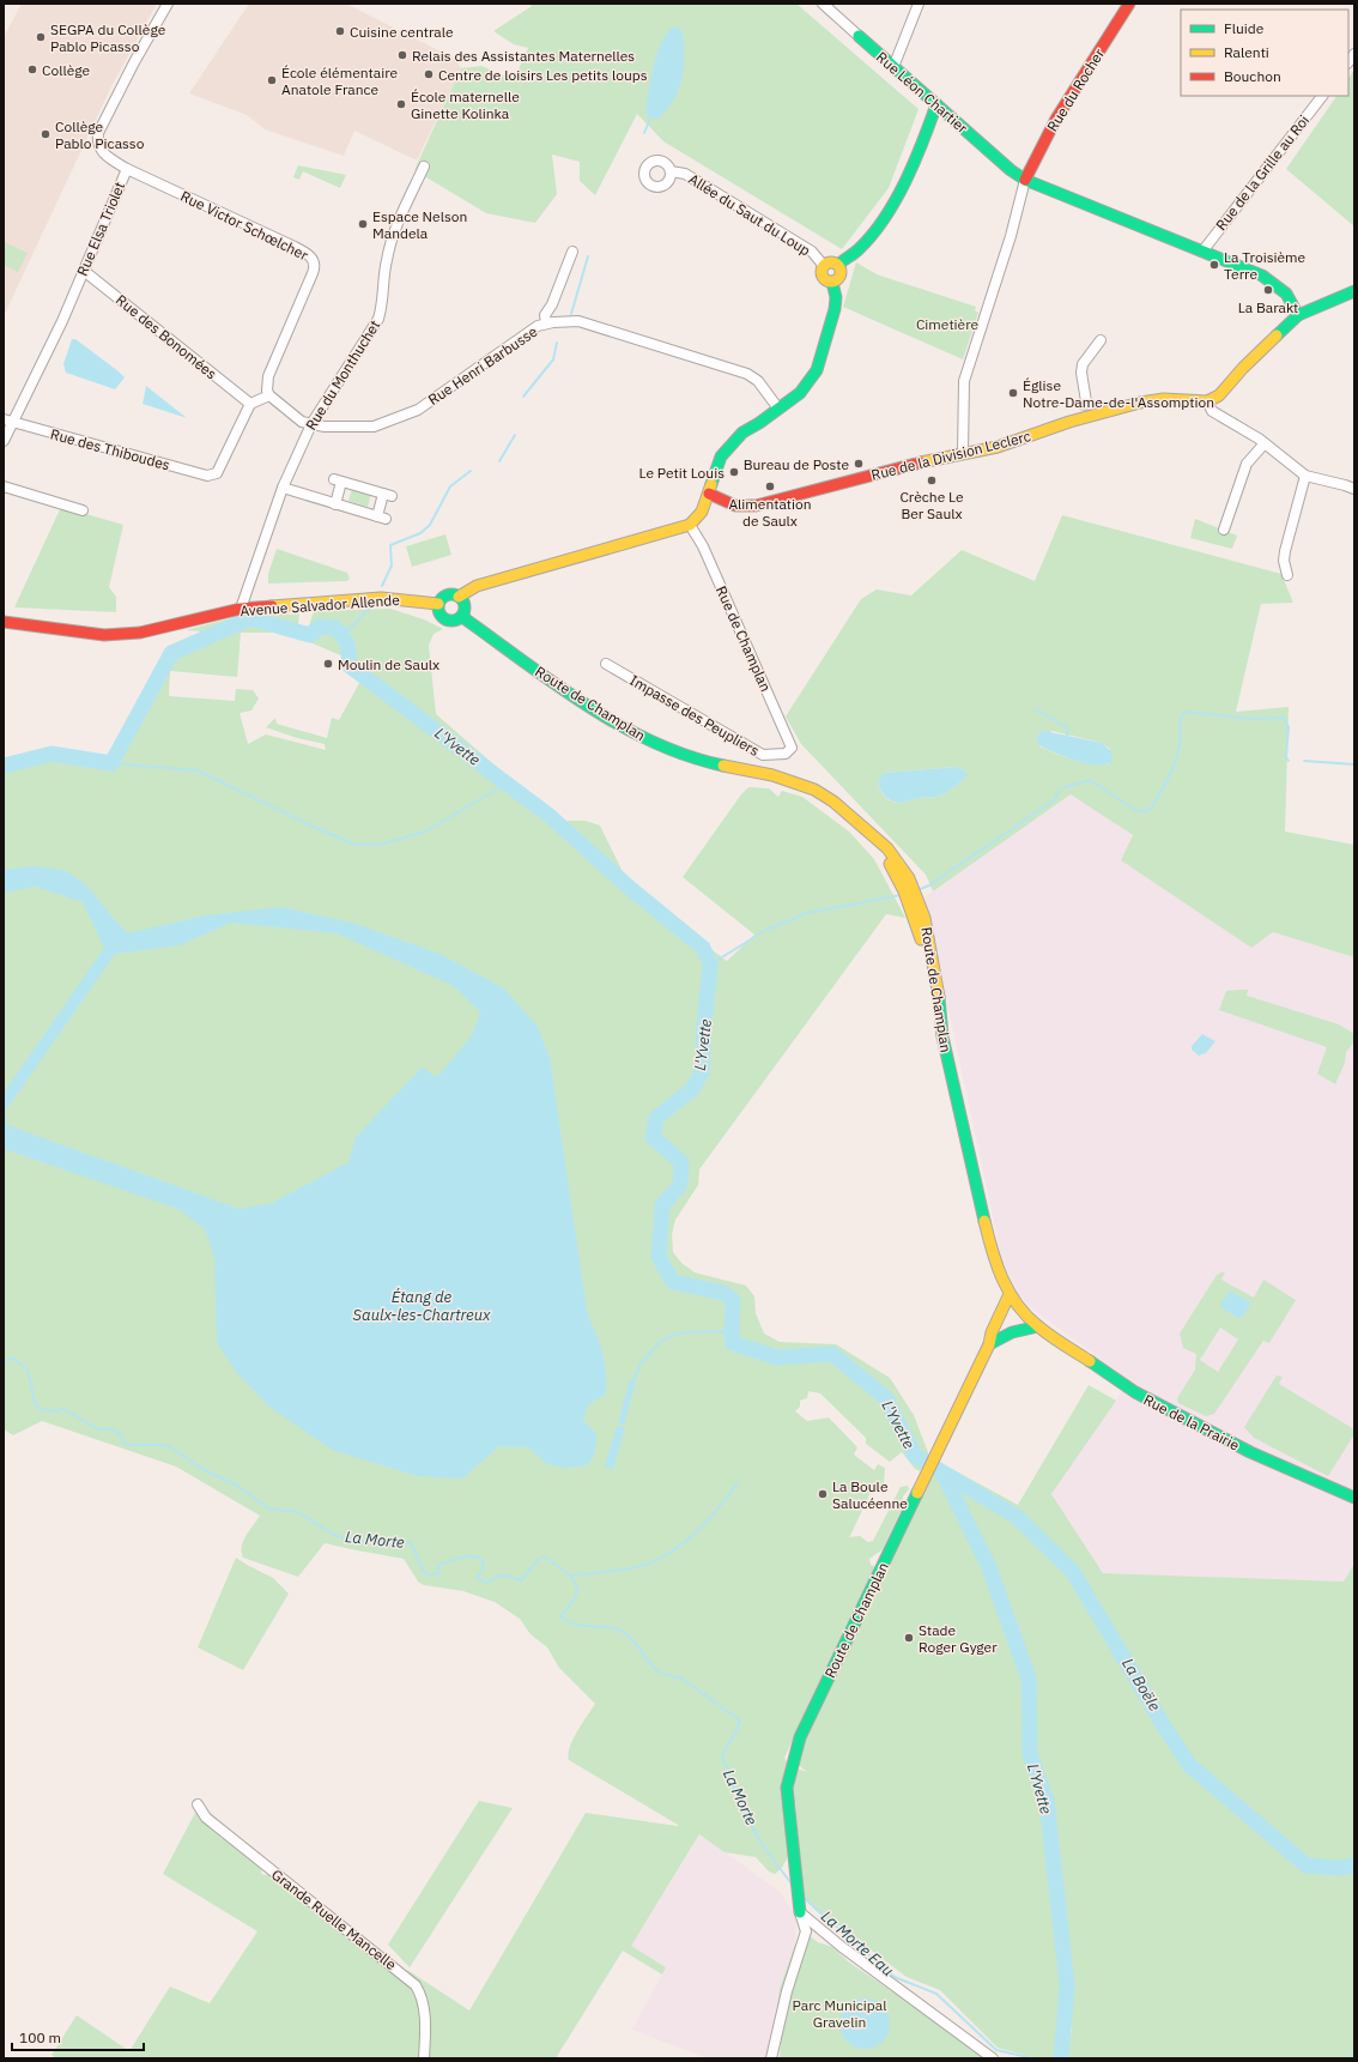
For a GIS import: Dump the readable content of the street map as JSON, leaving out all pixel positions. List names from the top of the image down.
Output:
{
  "streets": {
    "street": [
      "Rue du Rocher",
      "Rue Léon Chartier",
      "Rue de la Grille au Roi",
      "Allée du Saut du Loup",
      "Rue Victor Schœlcher",
      "Rue Elsa Triolet",
      "Rue des Bonomées",
      "Rue Henri Barbusse",
      "Rue du Monthuchet",
      "Rue des Thiboudes",
      "Rue de la Division Leclerc",
      "Avenue Salvador Allende",
      "Rue de Champlan",
      "Route de Champlan",
      "Impasse des Peupliers",
      "Rue de la Prairie",
      "Grande Ruelle Mancelle"
    ]
  },
  "crossings": [
    ["Rue du Rocher", "Rue Léon Chartier"],
    ["Rue Léon Chartier", "Rue de la Grille au Roi"],
    ["Rue Victor Schœlcher", "Rue Elsa Triolet"],
    ["Rue Elsa Triolet", "Rue des Bonomées"],
    ["Rue Elsa Triolet", "Rue des Thiboudes"],
    ["Rue des Bonomées", "Rue des Thiboudes"],
    ["Rue Henri Barbusse", "Rue du Monthuchet"],
    ["Rue du Monthuchet", "Avenue Salvador Allende"],
    ["Avenue Salvador Allende", "Route de Champlan"],
    ["Rue de Champlan", "Impasse des Peupliers"],
    ["Route de Champlan", "Rue de la Prairie"]
  ],
  "water": [
    "L'Yvette",
    "Étang de Saulx-les-Chartreux",
    "La Morte",
    "La Boële",
    "La Morte Eau"
  ],
  "parks": ["Cimetière", "Parc Municipal Gravelin"],
  "places": [
    "Cuisine centrale",
    "SEGPA du Collège Pablo Picasso",
    "Relais des Assistantes Maternelles",
    "Collège",
    "Centre de loisirs Les petits loups",
    "École élémentaire Anatole France",
    "École maternelle Ginette Kolinka",
    "Collège Pablo Picasso",
    "Espace Nelson Mandela",
    "La Troisième Terre",
    "La Barakt",
    "Église Notre-Dame-de-l'Assomption",
    "Bureau de Poste",
    "Le Petit Louis",
    "Crèche Le Ber Saulx",
    "Alimentation de Saulx",
    "Moulin de Saulx",
    "La Boule Salucéenne",
    "Stade Roger Gyger"
  ],
  "legend": ["Fluide", "Ralenti", "Bouchon"],
  "scale_bar": "100 m"
}
